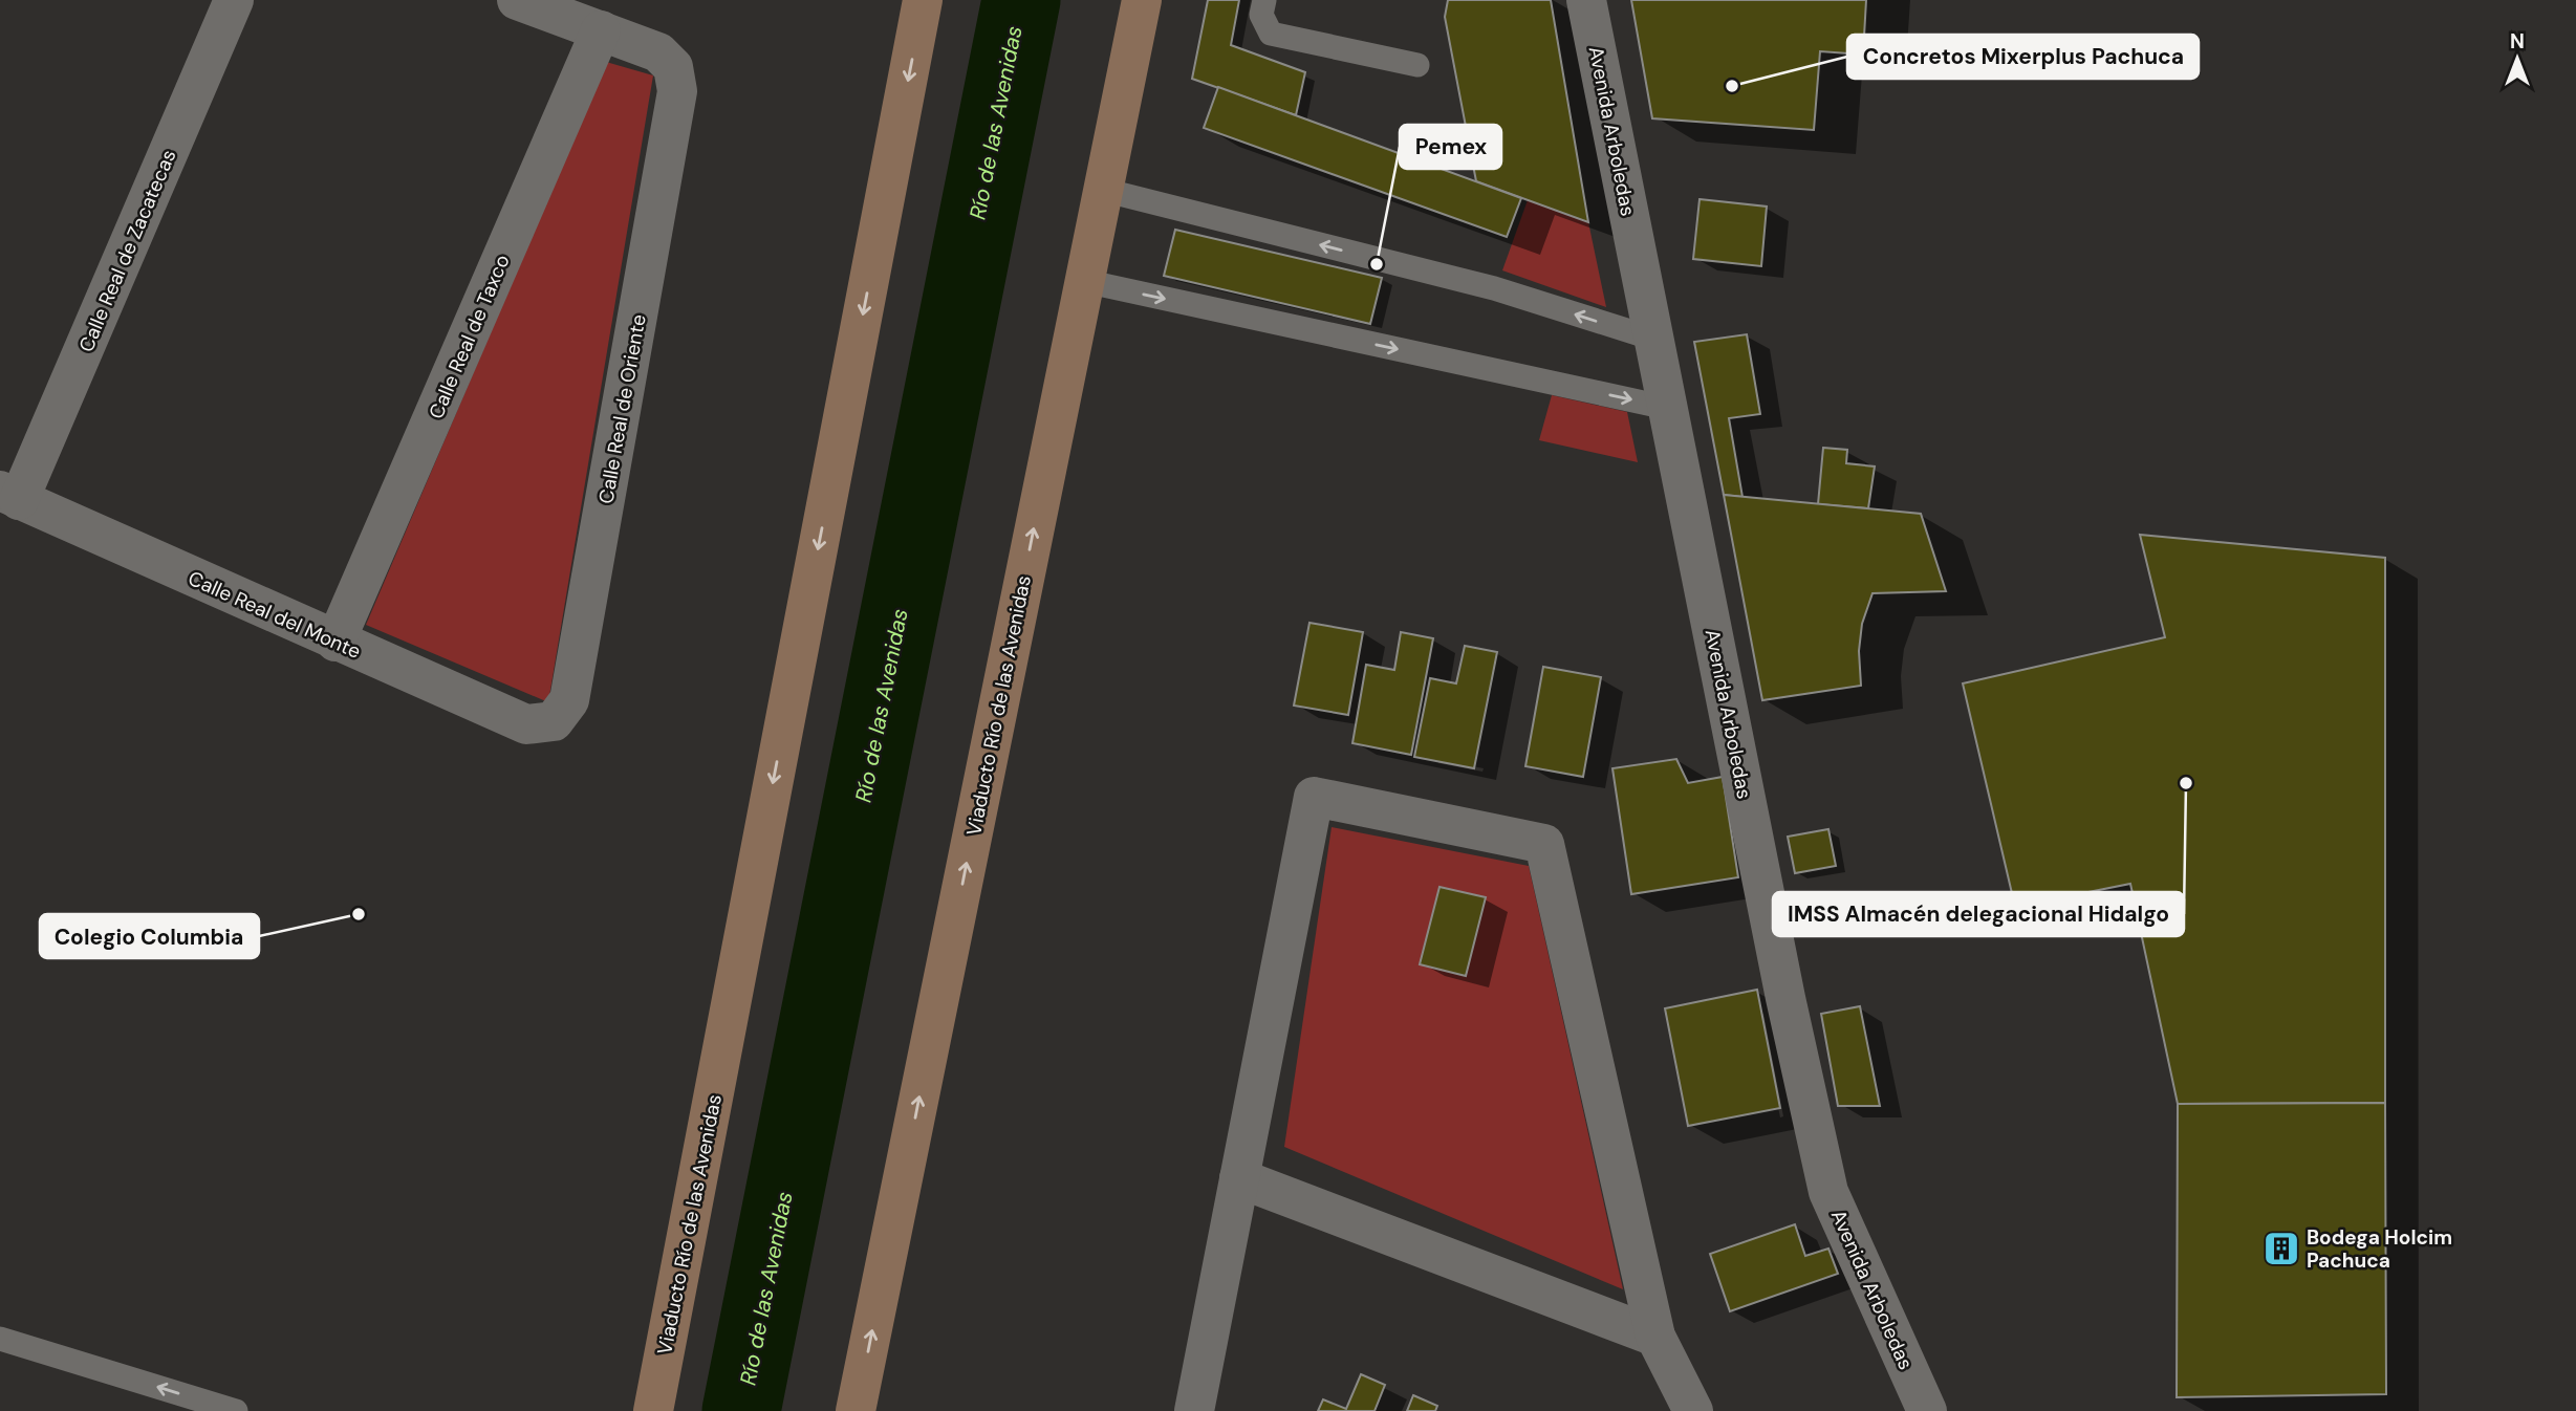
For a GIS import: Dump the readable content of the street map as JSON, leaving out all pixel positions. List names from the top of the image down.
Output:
{
  "streets": {
    "main road": ["Viaducto Río de las Avenidas"],
    "street": [
      "Avenida Arboledas",
      "Calle Real de Zacatecas",
      "Calle Real de Taxco",
      "Calle Real de Oriente",
      "Calle Real del Monte"
    ]
  },
  "crossings": [
    ["Calle Real de Zacatecas", "Calle Real del Monte"],
    ["Calle Real de Taxco", "Calle Real de Oriente"],
    ["Calle Real de Taxco", "Calle Real del Monte"],
    ["Calle Real de Oriente", "Calle Real del Monte"]
  ],
  "water": ["Río de las Avenidas"],
  "places": {
    "other": [
      "Concretos Mixerplus Pachuca",
      "Pemex",
      "IMSS Almacén delegacional Hidalgo",
      "Colegio Columbia"
    ],
    "building": ["Bodega Holcim Pachuca"]
  },
  "north": "top"
}
